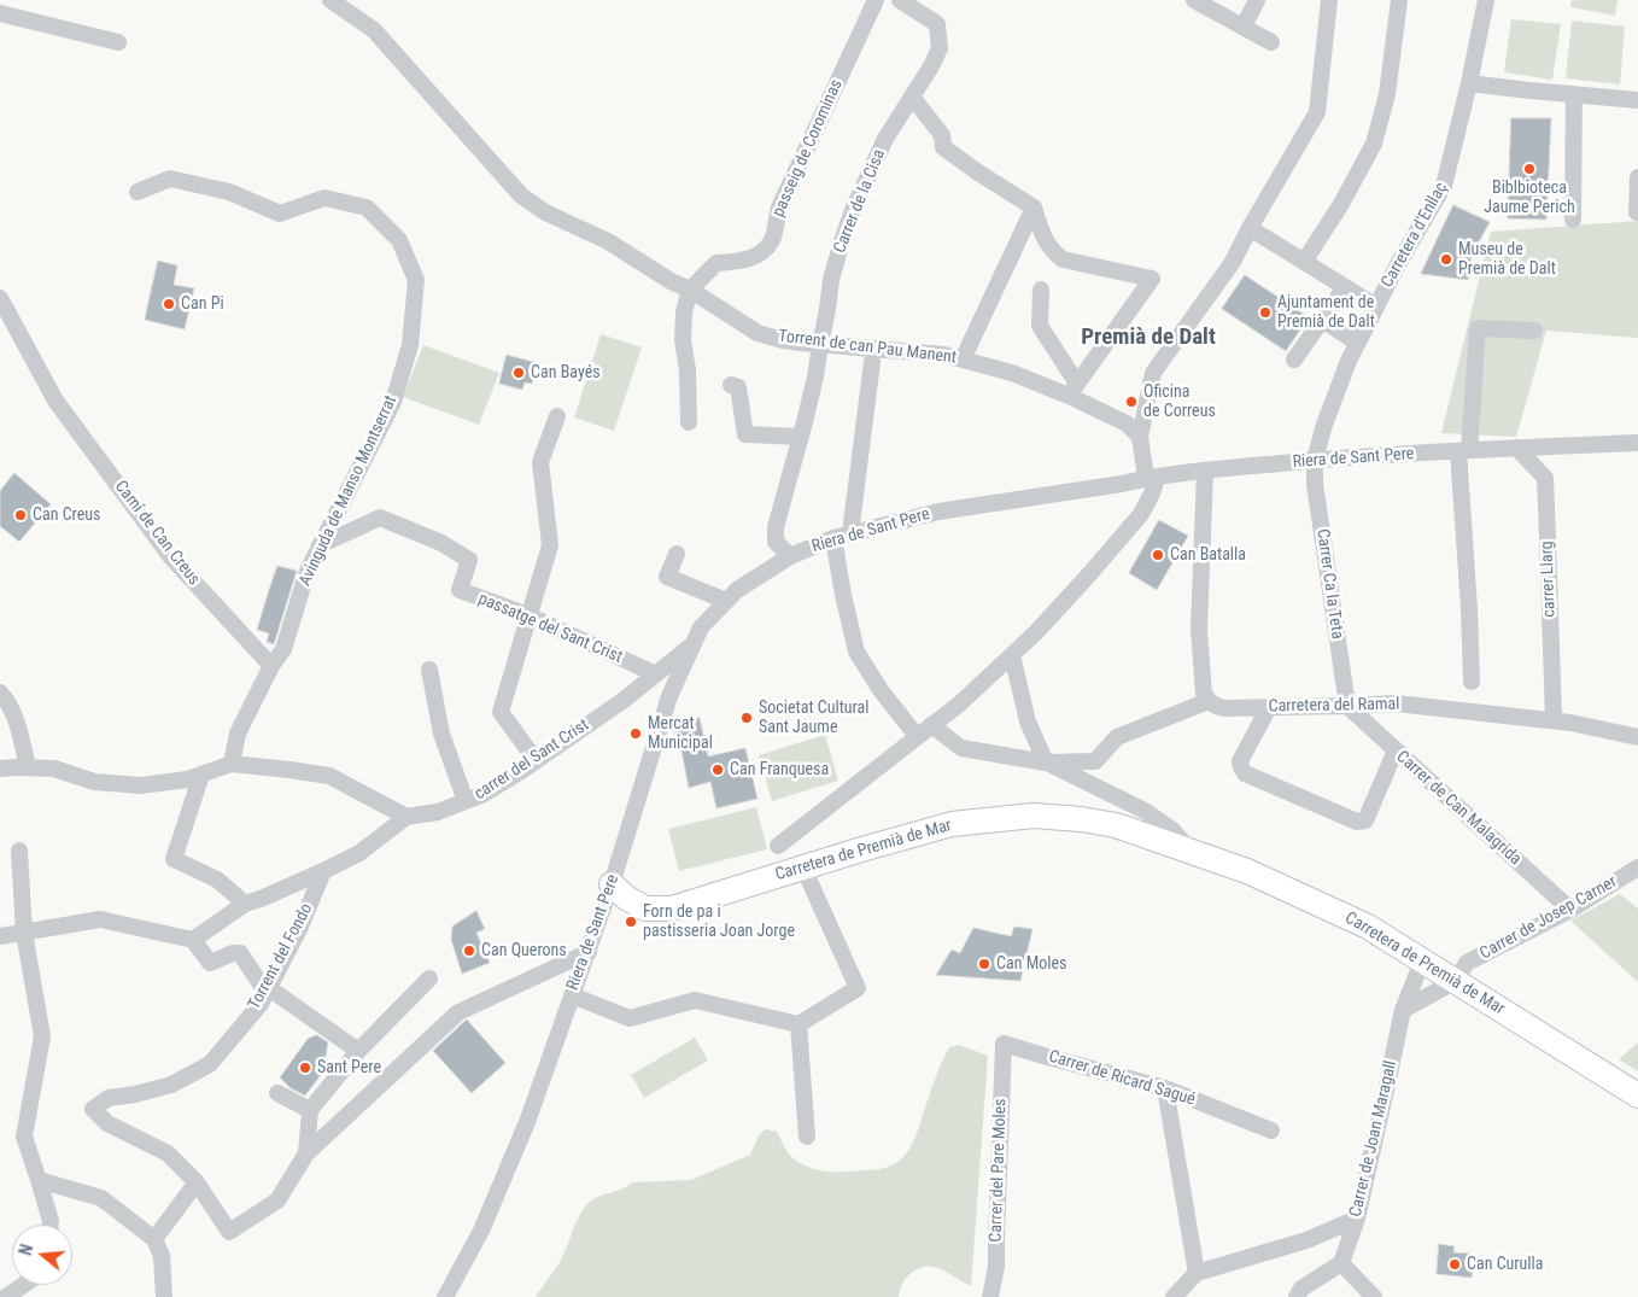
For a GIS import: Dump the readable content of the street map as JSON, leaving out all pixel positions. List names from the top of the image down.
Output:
{
  "streets": {
    "street": [
      "passeig de Corominas",
      "Carrer de la Cisa",
      "Carretera d'Enllaç",
      "Torrent de can Pau Manent",
      "Riera de Sant Pere",
      "Avinguda de Manso Montserrat",
      "Camí de Can Creus",
      "carrer Llarg",
      "Carrer Ca la Teta",
      "passatge del Sant Crist",
      "Carretera del Ramal",
      "carrer del Sant Crist",
      "Carrer de Can Malagrida",
      "Carretera de Premià de Mar",
      "Carrer de Josep Carner",
      "Torrent del Fondo",
      "Carrer de Ricard Sagué",
      "Carrer de Joan Maragall",
      "Carrer del Pare Moles"
    ]
  },
  "crossings": [
    ["passeig de Corominas", "Torrent de can Pau Manent"],
    ["Carrer de la Cisa", "Torrent de can Pau Manent"],
    ["Carrer de la Cisa", "Riera de Sant Pere"],
    ["Carretera d'Enllaç", "Riera de Sant Pere"],
    ["Carretera d'Enllaç", "Carrer Ca la Teta"],
    ["Riera de Sant Pere", "carrer Llarg"],
    ["Riera de Sant Pere", "Carrer Ca la Teta"],
    ["Riera de Sant Pere", "carrer del Sant Crist"],
    ["Riera de Sant Pere", "Carretera de Premià de Mar"],
    ["Avinguda de Manso Montserrat", "Camí de Can Creus"],
    ["Avinguda de Manso Montserrat", "passatge del Sant Crist"],
    ["carrer Llarg", "Carretera del Ramal"],
    ["Carrer Ca la Teta", "Carretera del Ramal"],
    ["Carrer Ca la Teta", "Carrer de Can Malagrida"],
    ["passatge del Sant Crist", "carrer del Sant Crist"],
    ["Carretera del Ramal", "Carrer de Can Malagrida"],
    ["carrer del Sant Crist", "Torrent del Fondo"],
    ["Carrer de Can Malagrida", "Carrer de Josep Carner"],
    ["Carretera de Premià de Mar", "Carrer de Josep Carner"],
    ["Carretera de Premià de Mar", "Carrer de Joan Maragall"],
    ["Carrer de Josep Carner", "Carrer de Joan Maragall"],
    ["Carrer de Ricard Sagué", "Carrer del Pare Moles"]
  ],
  "districts": ["Premià de Dalt"],
  "places": [
    "Biblbioteca Jaume Perich",
    "Museu de Premià de Dalt",
    "Can Pi",
    "Ajuntament de Premià de Dalt",
    "Can Bayés",
    "Oficina de Correus",
    "Can Creus",
    "Can Batalla",
    "Societat Cultural Sant Jaume",
    "Mercat Municipal",
    "Can Franquesa",
    "Forn de pa i pastisseria Joan Jorge",
    "Can Querons",
    "Can Moles",
    "Sant Pere",
    "Can Curulla"
  ],
  "north": "left"
}
